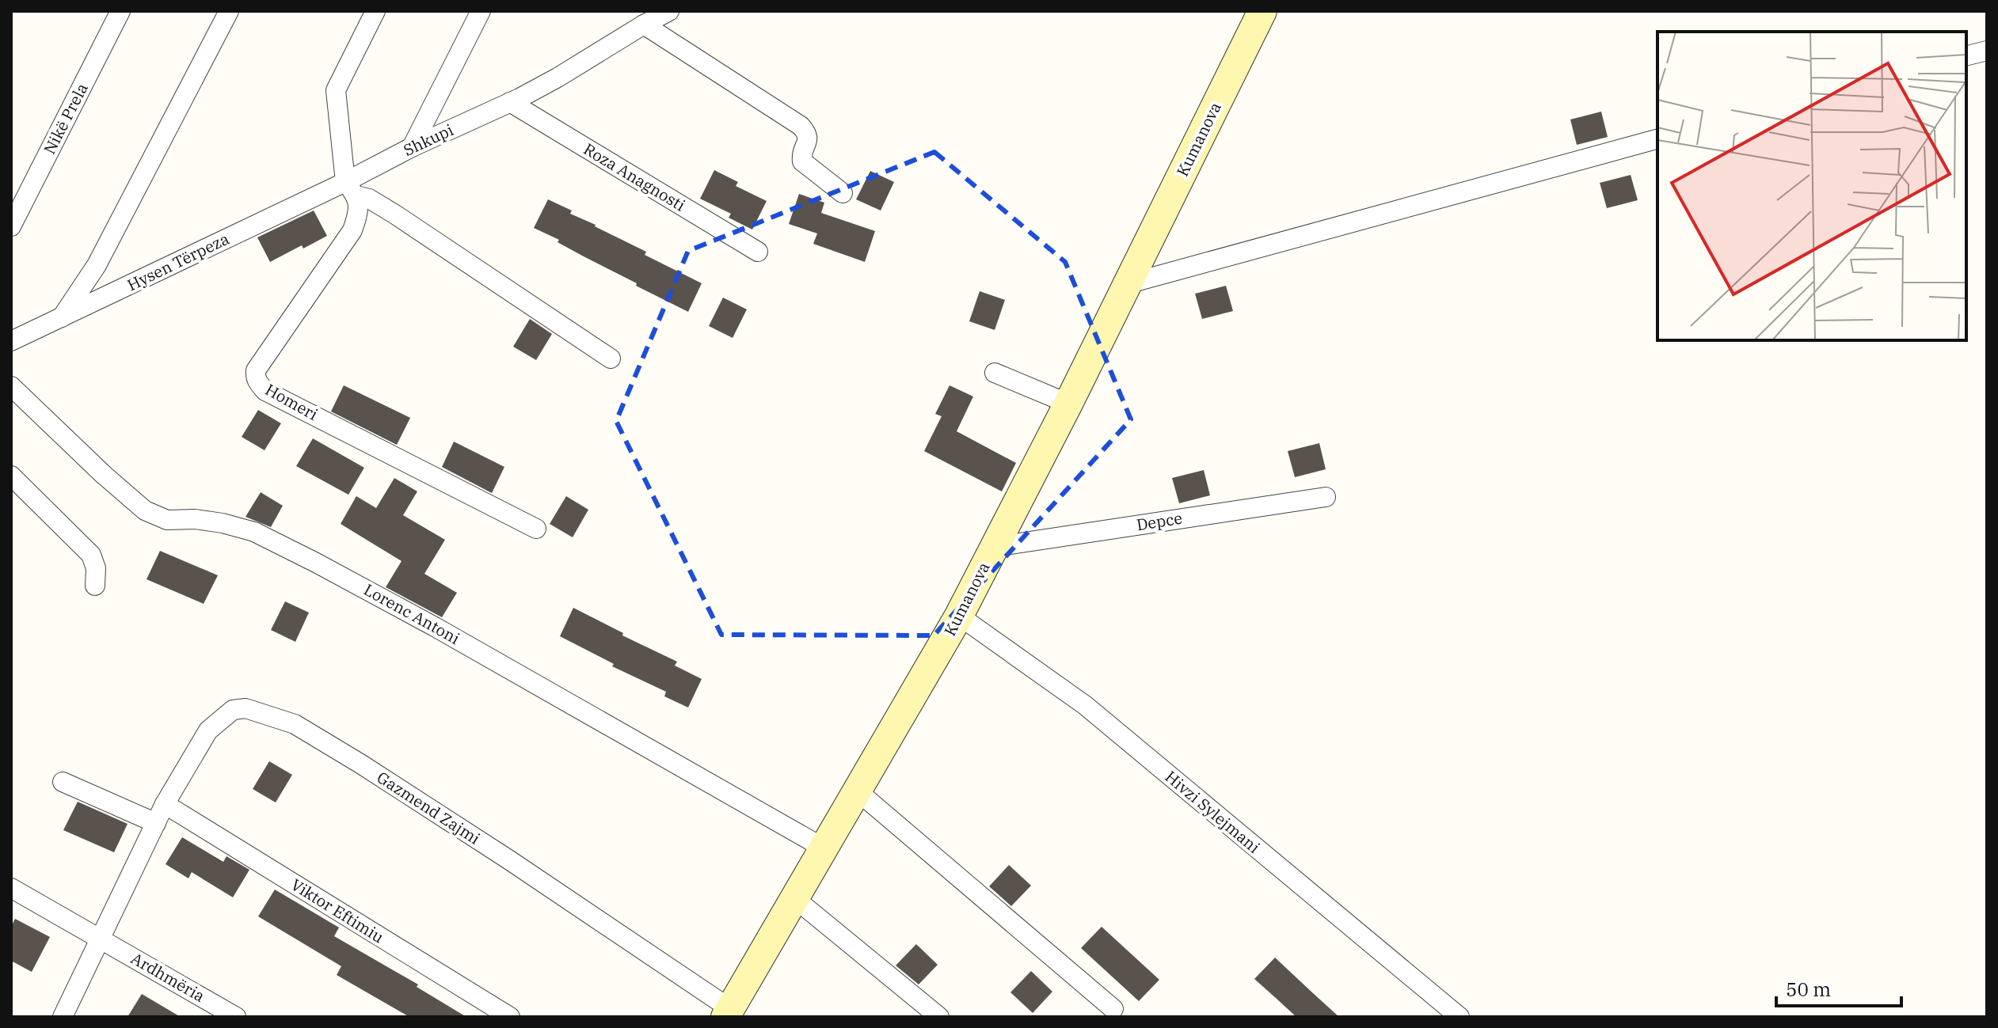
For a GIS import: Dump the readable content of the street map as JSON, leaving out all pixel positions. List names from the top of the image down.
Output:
{
  "streets": {
    "main road": ["Kumanova"],
    "street": [
      "Nikë Prela",
      "Shkupi",
      "Roza Anagnosti",
      "Hysen Tërpeza",
      "Homeri",
      "Depce",
      "Lorenc Antoni",
      "Gazmend Zajmi",
      "Hivzi Sylejmani",
      "Viktor Eftimiu",
      "Ardhmëria"
    ]
  },
  "crossings": [
    ["Kumanova", "Depce"],
    ["Kumanova", "Lorenc Antoni"],
    ["Kumanova", "Gazmend Zajmi"],
    ["Kumanova", "Hivzi Sylejmani"],
    ["Shkupi", "Roza Anagnosti"],
    ["Shkupi", "Hysen Tërpeza"],
    ["Shkupi", "Homeri"],
    ["Hysen Tërpeza", "Homeri"],
    ["Gazmend Zajmi", "Viktor Eftimiu"],
    ["Gazmend Zajmi", "Ardhmëria"]
  ],
  "scale_bar": "50 m"
}
